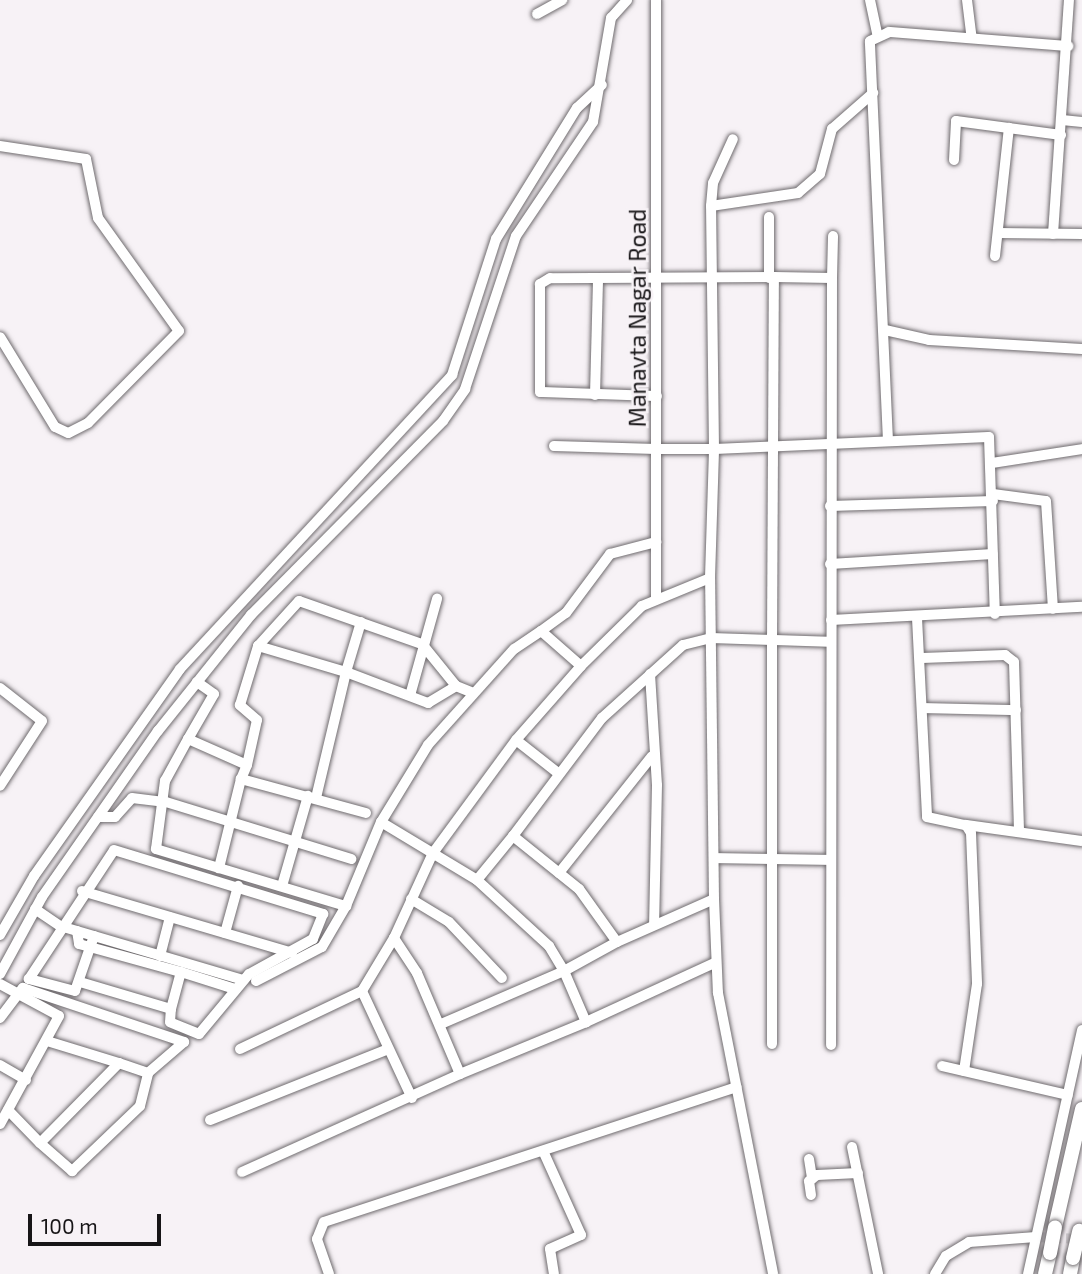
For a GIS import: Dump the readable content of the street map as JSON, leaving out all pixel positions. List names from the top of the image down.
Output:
{
  "streets": {
    "street": ["Manavta Nagar Road"]
  },
  "scale_bar": "100 m"
}
